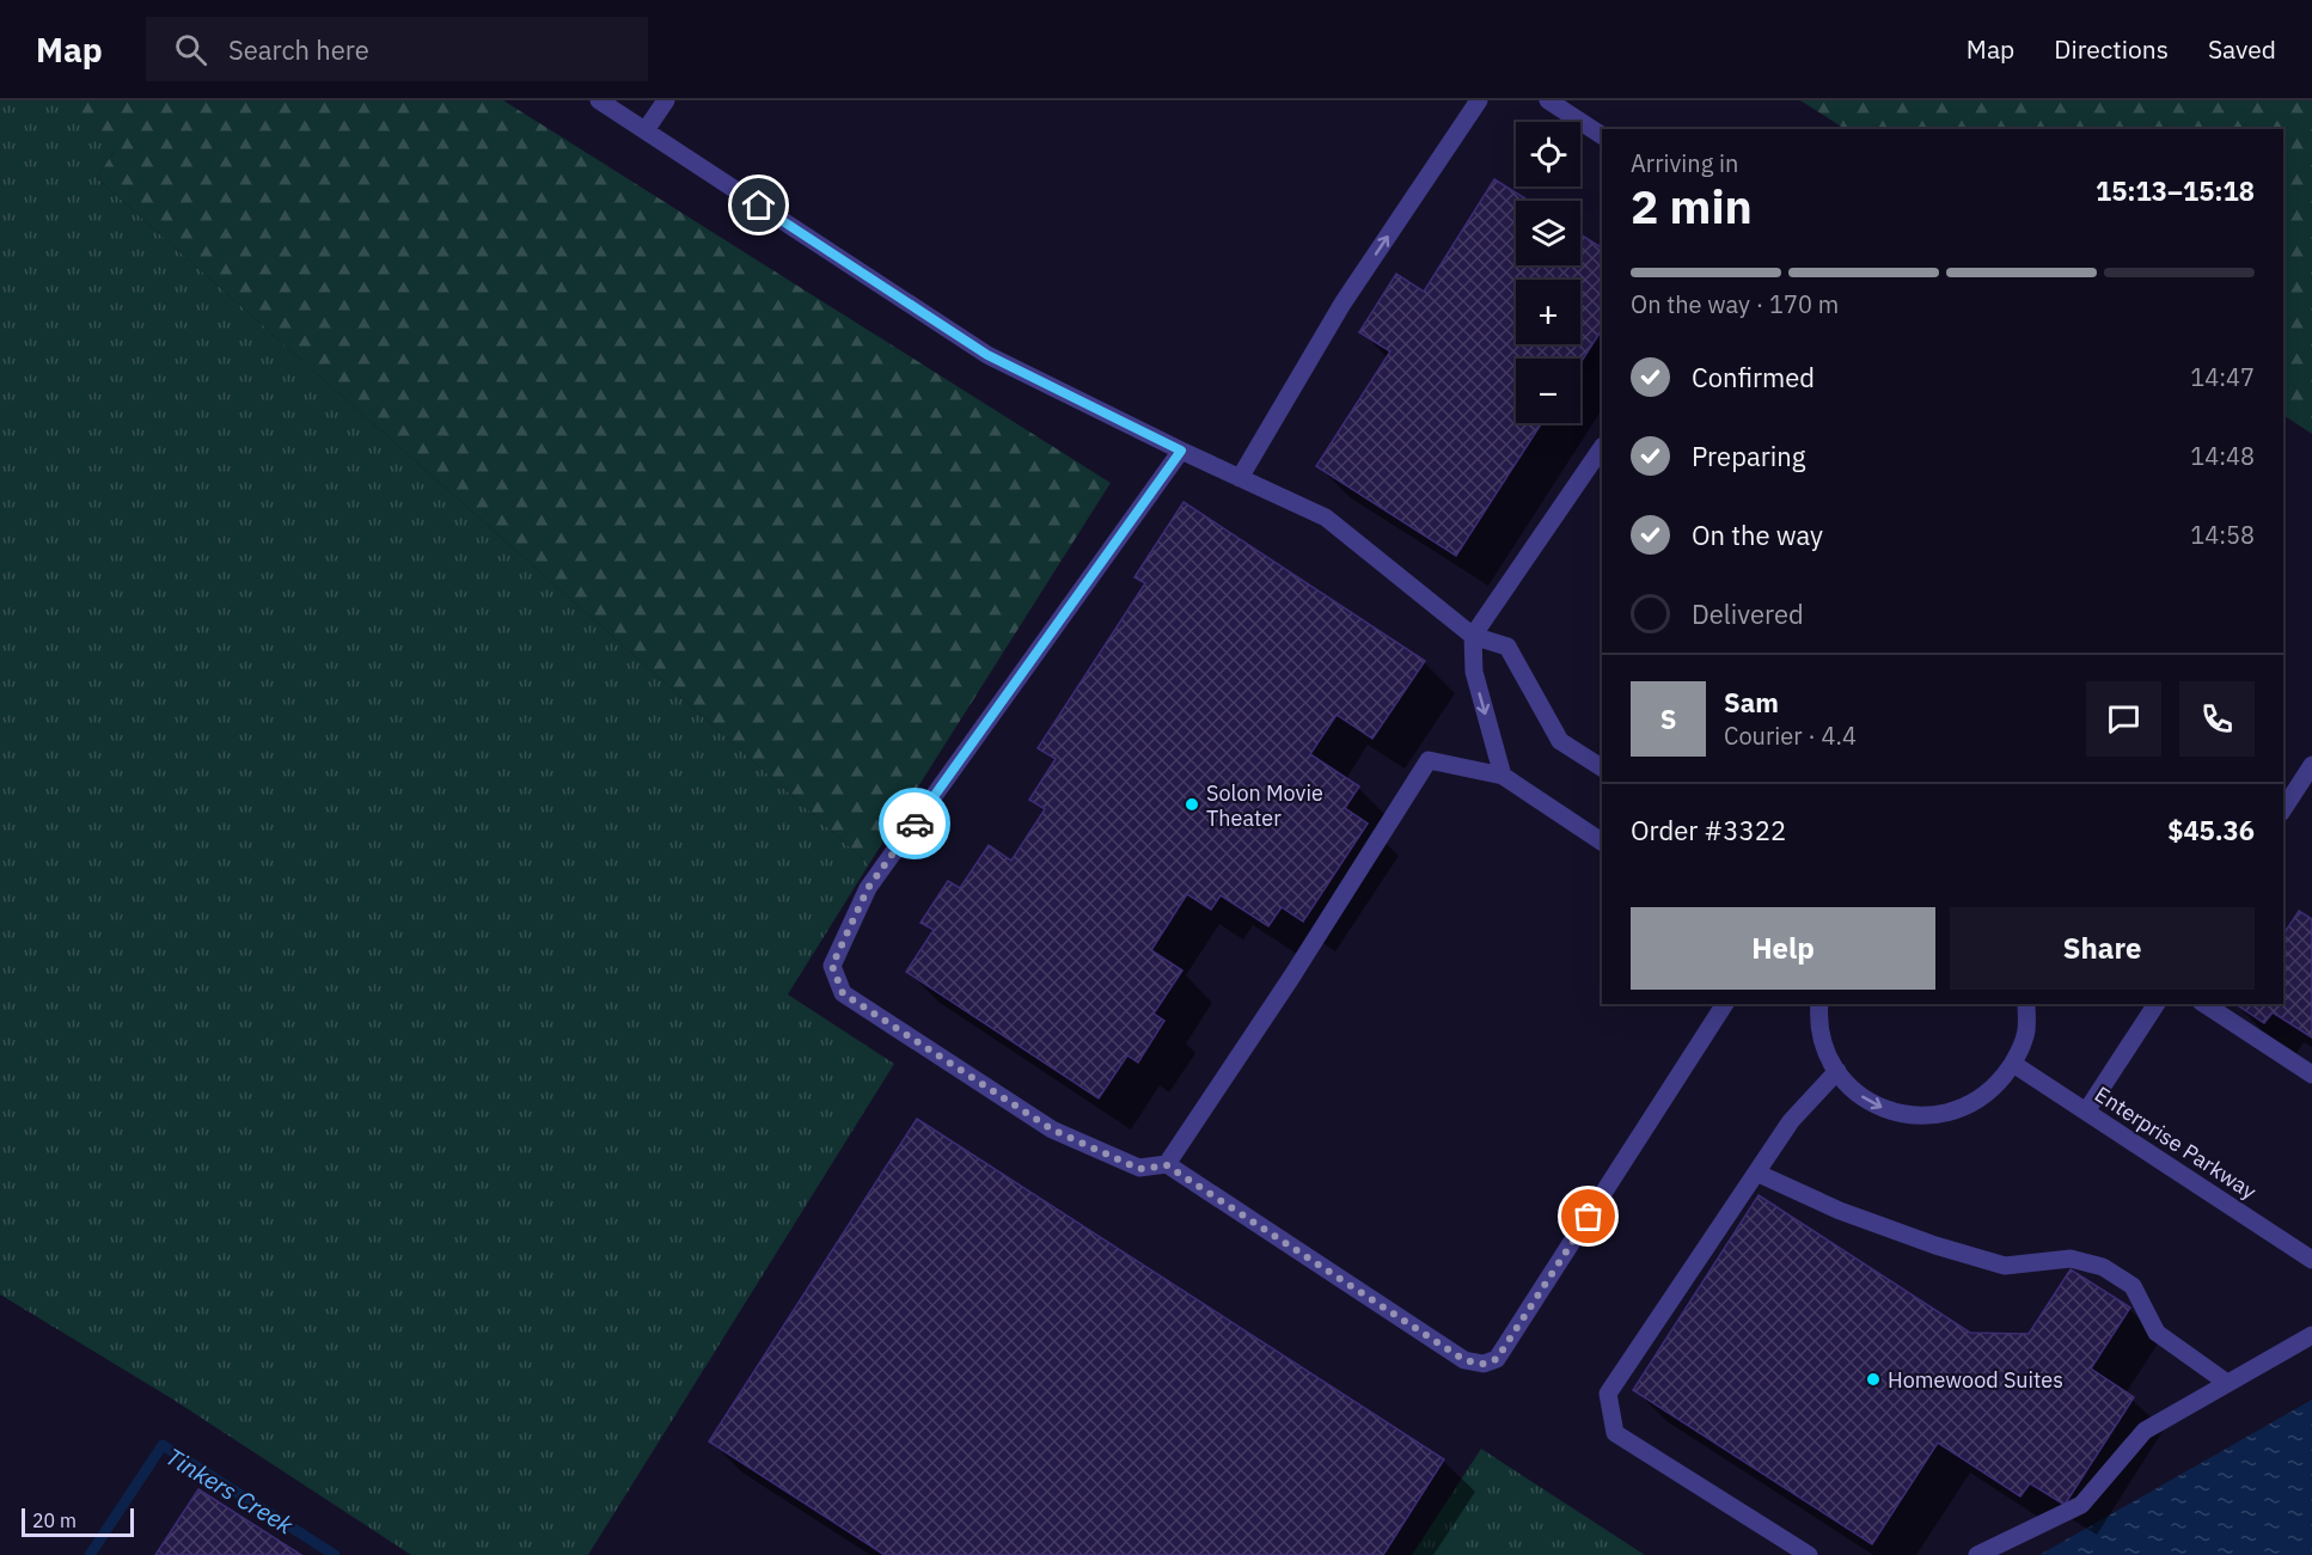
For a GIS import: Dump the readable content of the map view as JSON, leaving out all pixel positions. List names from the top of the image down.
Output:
{
  "streets": {
    "street": ["Enterprise Parkway"]
  },
  "water": ["Tinkers Creek"],
  "places": ["Solon Movie Theater", "Homewood Suites"],
  "scale_bar": "20 m",
  "page": {
    "header": "Map",
    "search": "Search here",
    "nav": ["Map", "Directions", "Saved"],
    "map_buttons": ["+", "−"],
    "heading": ["2 min", "Arriving in", "15:13–15:18"],
    "panel": [
      "Sam",
      "Courier · 4.4",
      "Order #3322",
      "$45.36"
    ],
    "bar": "On the way · 170 m",
    "list": [
      ["Confirmed", "14:47"],
      ["Preparing", "14:48"],
      ["On the way", "14:58"],
      "Delivered"
    ],
    "round": "S",
    "buttons": ["Help", "Share"],
    "scale": "20 m"
  }
}
